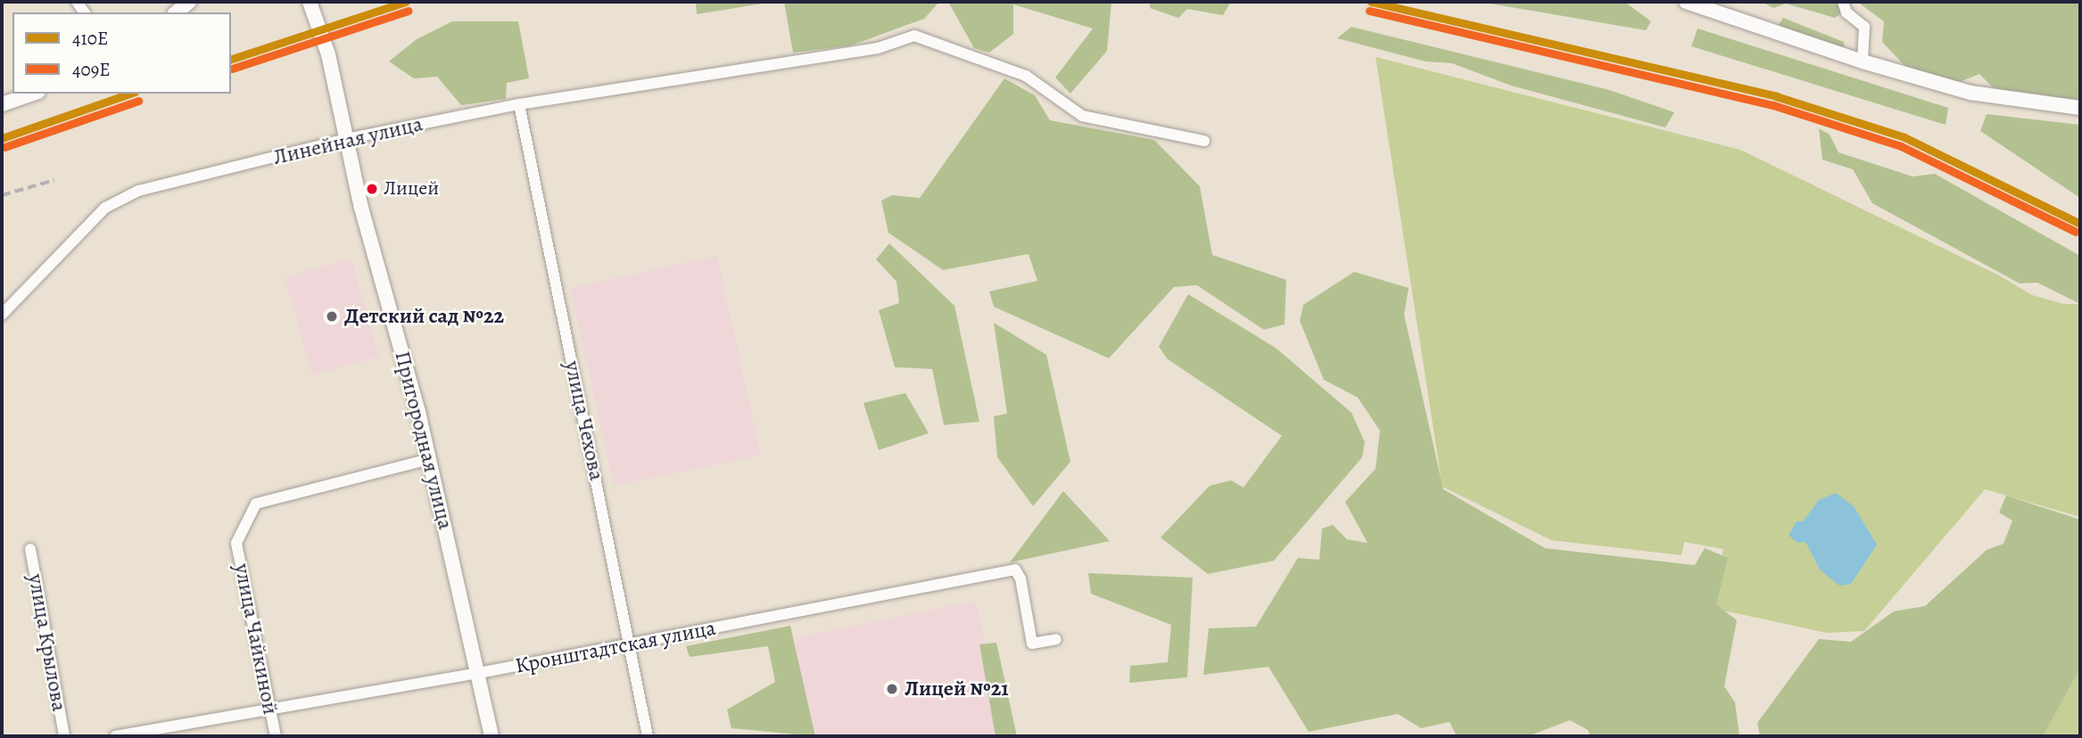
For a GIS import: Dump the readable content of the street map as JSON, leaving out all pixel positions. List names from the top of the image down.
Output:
{
  "streets": {
    "main road": ["Пригородная улица"],
    "street": [
      "Линейная улица",
      "улица Чехова",
      "улица Чайкиной",
      "улица Крылова",
      "Кронштадтская улица"
    ]
  },
  "crossings": [
    ["Линейная улица", "улица Чехова"],
    ["Линейная улица", "Пригородная улица"],
    ["улица Чехова", "Кронштадтская улица"],
    ["Пригородная улица", "улица Чайкиной"],
    ["Пригородная улица", "Кронштадтская улица"],
    ["улица Чайкиной", "Кронштадтская улица"]
  ],
  "places": ["Лицей", "Детский сад №22", "Лицей №21"],
  "lines": ["transit line 410E", "transit line 409E"],
  "legend": ["410E", "409E"]
}
